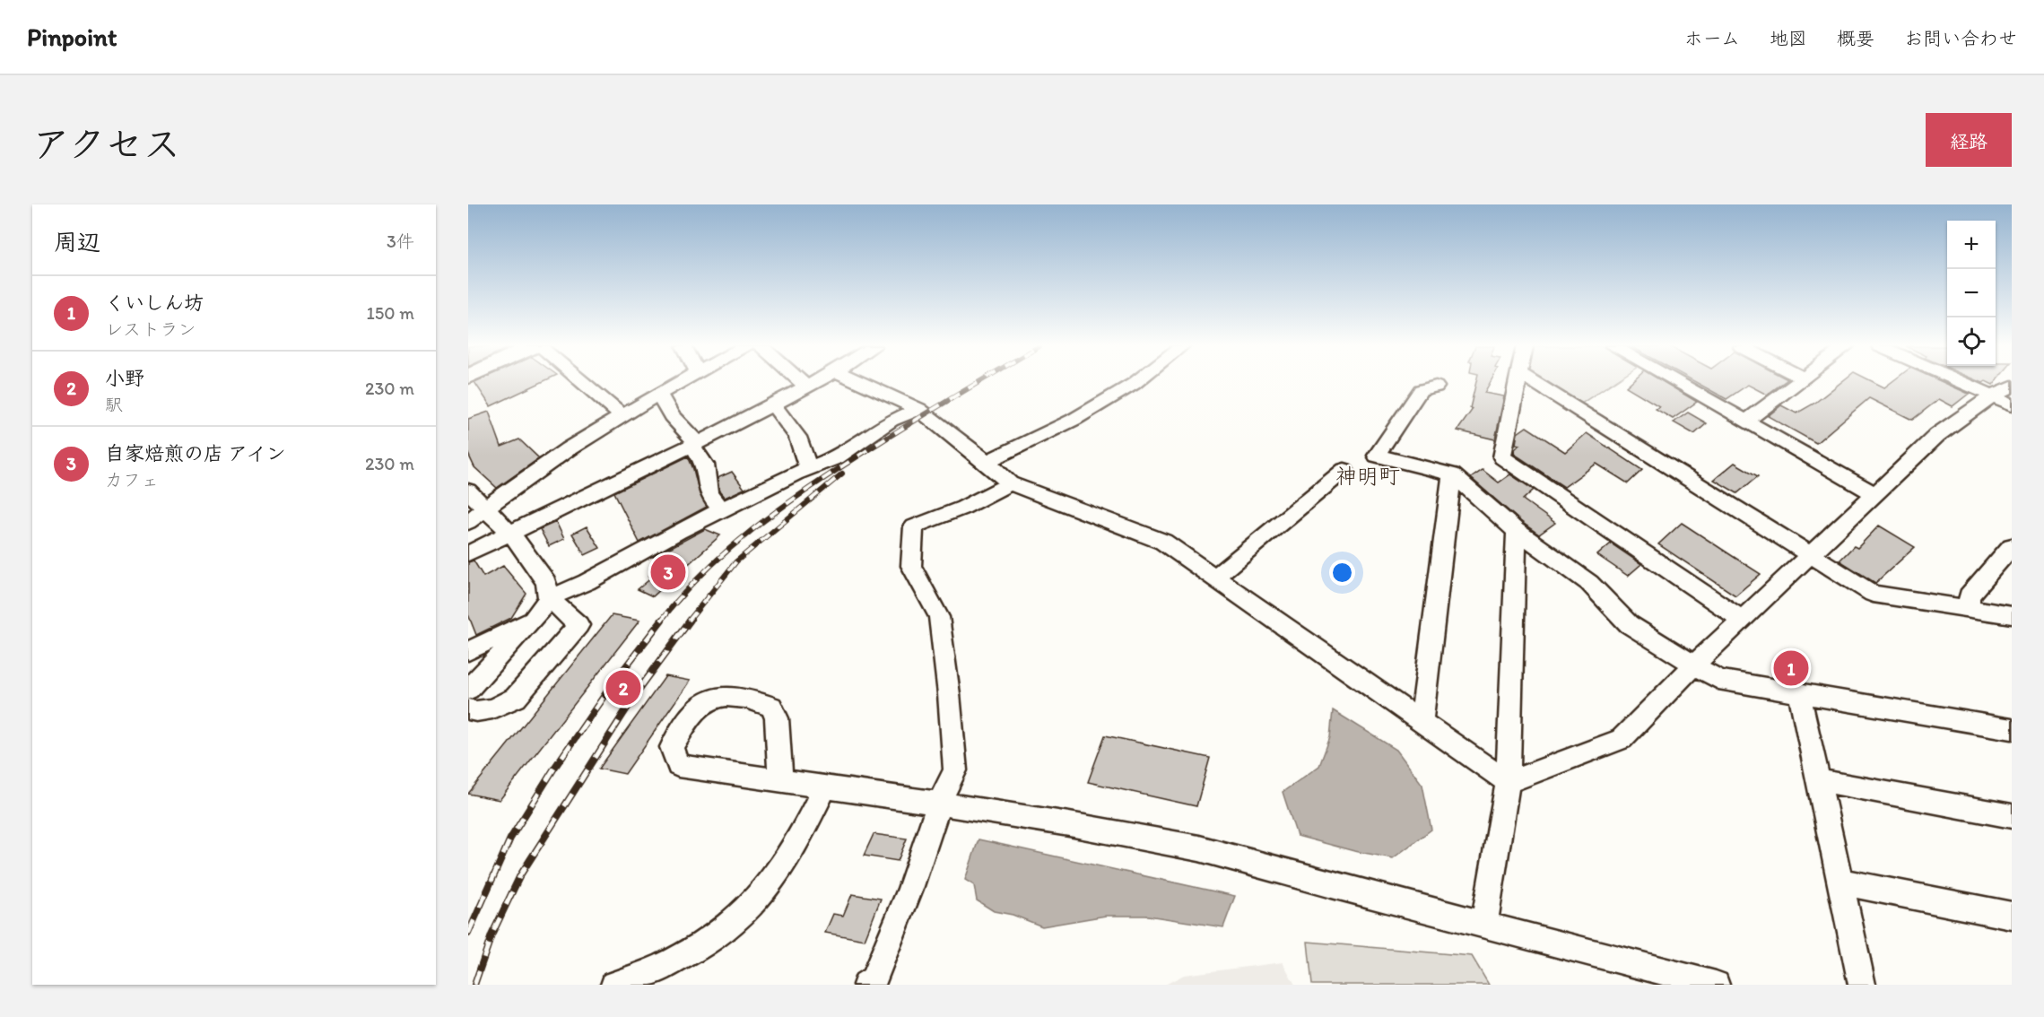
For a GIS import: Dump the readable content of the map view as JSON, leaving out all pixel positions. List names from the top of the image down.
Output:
{
  "districts": ["神明町"],
  "page": {
    "header": "Pinpoint",
    "nav": [
      "ホーム",
      "地図",
      "概要",
      "お問い合わせ"
    ],
    "title": "アクセス",
    "buttons": "経路",
    "heading": ["周辺", "3件"],
    "map_buttons": ["+", "−"],
    "list": [
      {
        "mark": "1",
        "name": "くいしん坊",
        "note": "レストラン",
        "value": "150 m"
      },
      {
        "mark": "2",
        "name": "小野",
        "note": "駅",
        "value": "230 m"
      },
      {
        "mark": "3",
        "name": "自家焙煎の店 アイン",
        "note": "カフェ",
        "value": "230 m"
      }
    ],
    "pins": ["3", "1", "2"]
  }
}
